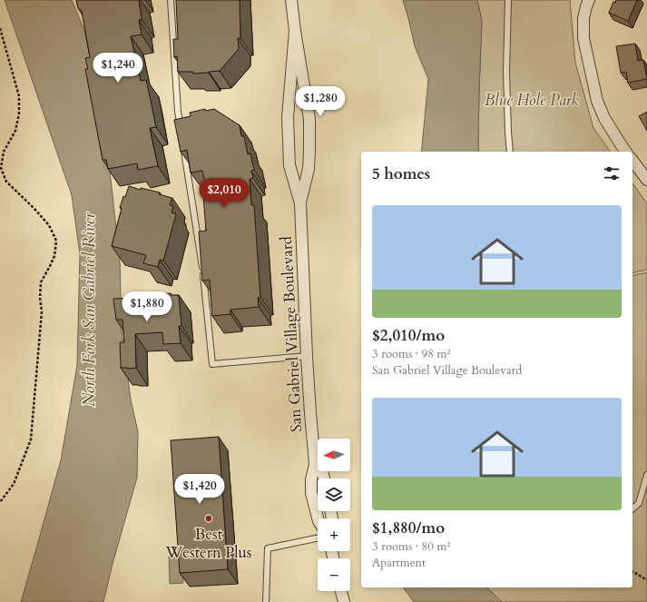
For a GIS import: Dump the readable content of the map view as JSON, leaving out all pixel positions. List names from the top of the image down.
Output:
{
  "streets": {
    "street": ["San Gabriel Village Boulevard"]
  },
  "water": ["North Fork San Gabriel River"],
  "parks": ["Blue Hole Park"],
  "places": ["Best Western Plus"],
  "north": "left",
  "page": {
    "price": [
      "$1,240",
      "$1,280",
      "$2,010",
      "$1,880",
      "$1,420"
    ],
    "heading": "5 homes",
    "list": [
      {
        "name": "$2,010/mo",
        "note": "3 rooms · 98 m² · San Gabriel Village Boulevard"
      },
      {
        "name": "$1,880/mo",
        "note": "3 rooms · 80 m² · Apartment"
      }
    ],
    "map_buttons": ["+", "−"]
  }
}
